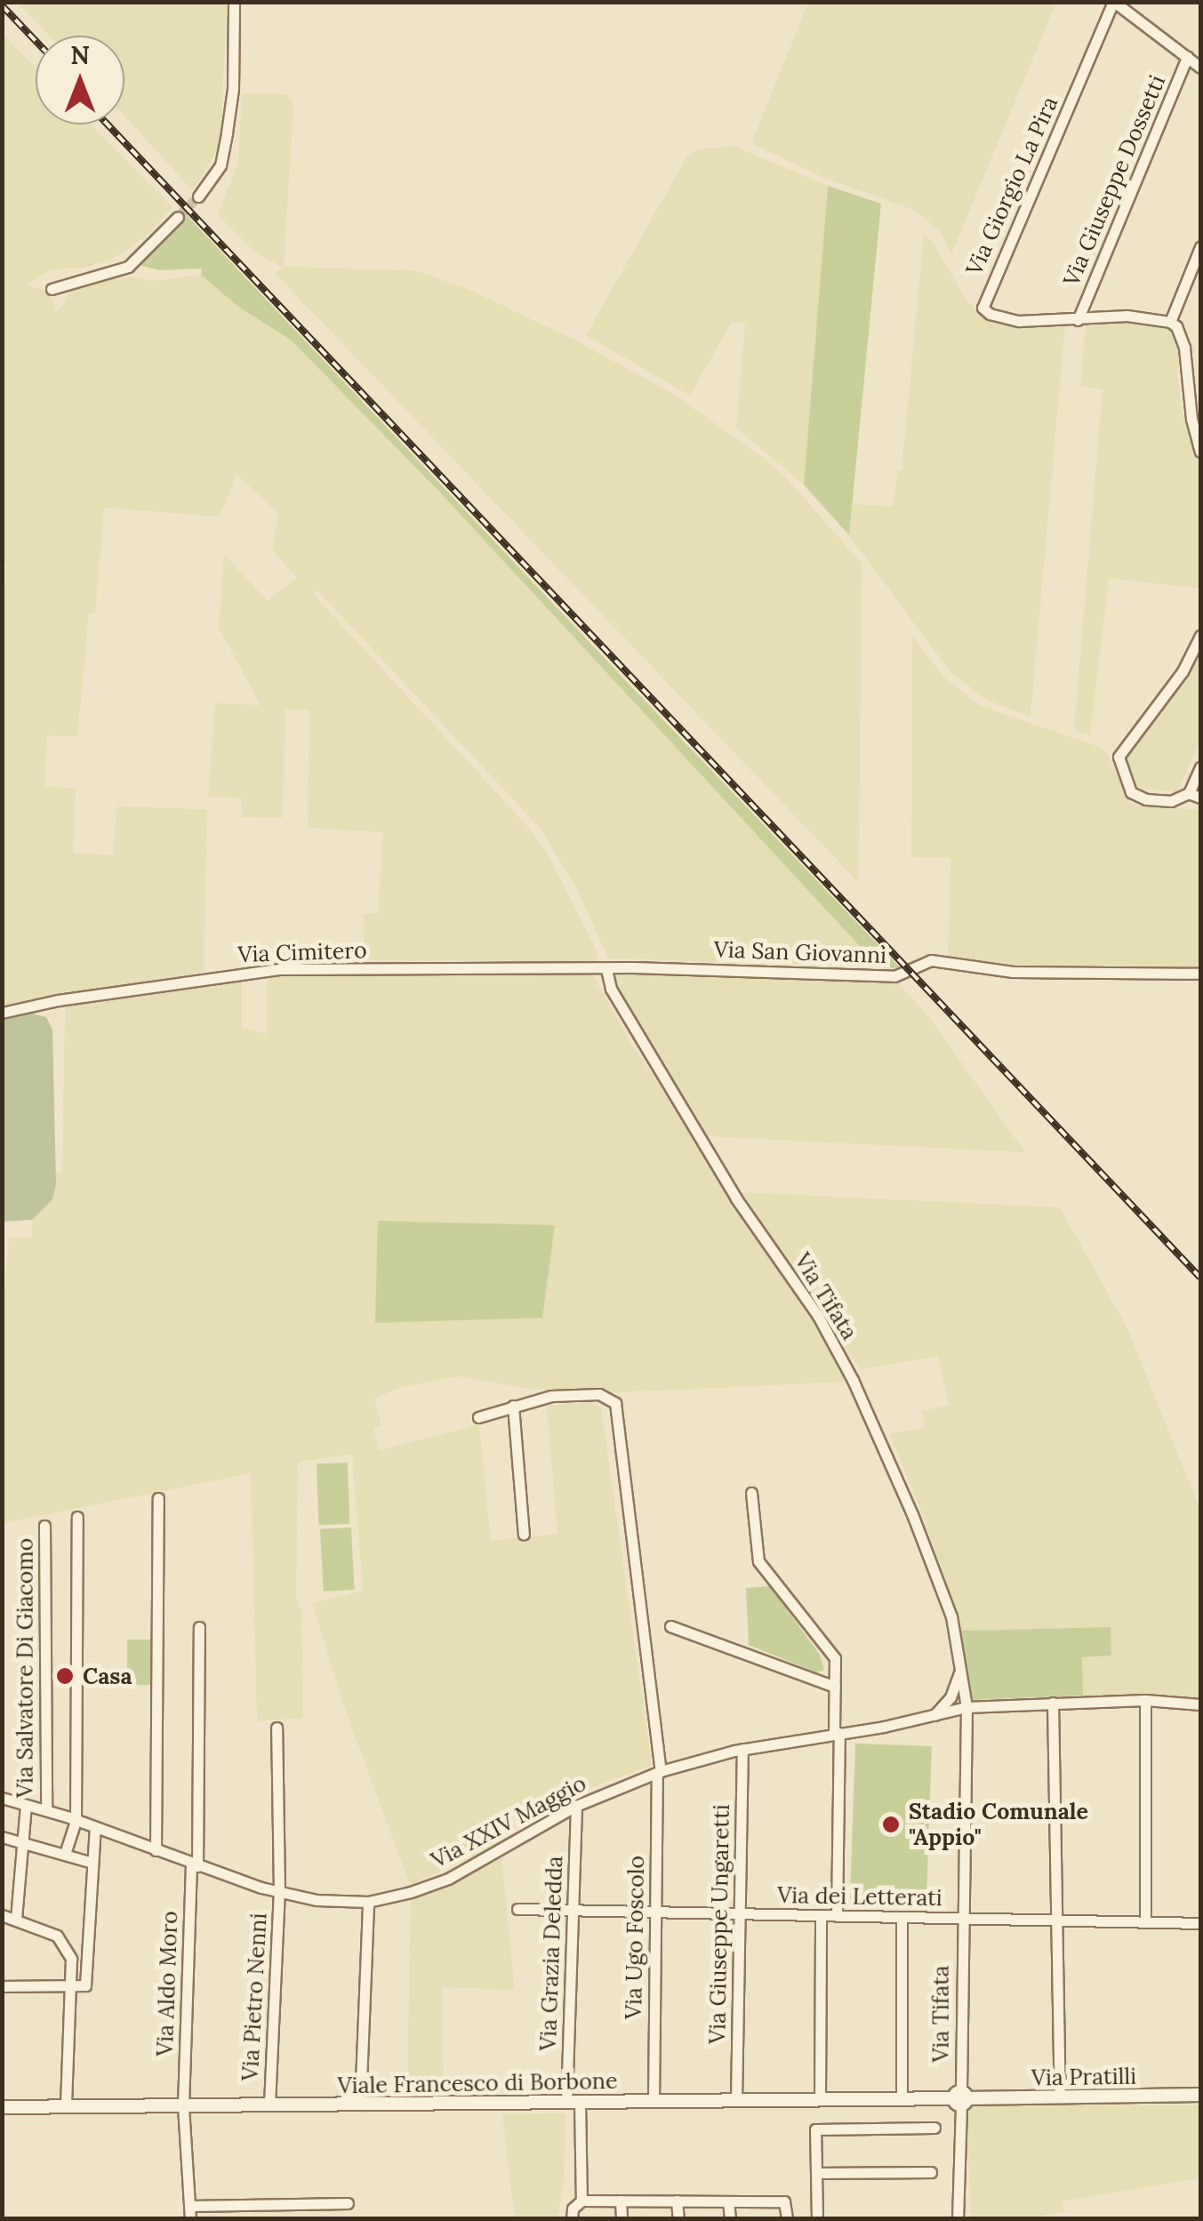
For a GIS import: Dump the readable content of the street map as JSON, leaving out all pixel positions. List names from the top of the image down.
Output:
{
  "streets": {
    "street": [
      "Via Giuseppe Dossetti",
      "Via Giorgio La Pira",
      "Via Cimitero",
      "Via San Giovanni",
      "Via Tifata",
      "Via Salvatore Di Giacomo",
      "Via XXIV Maggio",
      "Via dei Letterati",
      "Via Giuseppe Ungaretti",
      "Via Ugo Foscolo",
      "Via Grazia Deledda",
      "Via Aldo Moro",
      "Via Pietro Nenni",
      "Via Pratilli",
      "Viale Francesco di Borbone"
    ]
  },
  "crossings": [
    ["Via Giuseppe Dossetti", "Via Giorgio La Pira"],
    ["Via Cimitero", "Via San Giovanni"],
    ["Via Cimitero", "Via Tifata"],
    ["Via San Giovanni", "Via Tifata"],
    ["Via Tifata", "Via XXIV Maggio"],
    ["Via Tifata", "Via dei Letterati"],
    ["Via Tifata", "Via Pratilli"],
    ["Via Tifata", "Viale Francesco di Borbone"],
    ["Via Salvatore Di Giacomo", "Via XXIV Maggio"],
    ["Via XXIV Maggio", "Via Giuseppe Ungaretti"],
    ["Via XXIV Maggio", "Via Ugo Foscolo"],
    ["Via XXIV Maggio", "Via Grazia Deledda"],
    ["Via XXIV Maggio", "Via Aldo Moro"],
    ["Via XXIV Maggio", "Via Pietro Nenni"],
    ["Via dei Letterati", "Via Giuseppe Ungaretti"],
    ["Via dei Letterati", "Via Ugo Foscolo"],
    ["Via dei Letterati", "Via Grazia Deledda"],
    ["Via Giuseppe Ungaretti", "Viale Francesco di Borbone"],
    ["Via Ugo Foscolo", "Viale Francesco di Borbone"],
    ["Via Grazia Deledda", "Viale Francesco di Borbone"],
    ["Via Aldo Moro", "Viale Francesco di Borbone"],
    ["Via Pietro Nenni", "Viale Francesco di Borbone"],
    ["Via Pratilli", "Viale Francesco di Borbone"]
  ],
  "places": ["Casa", "Stadio Comunale \"Appio\""],
  "north": "top"
}
